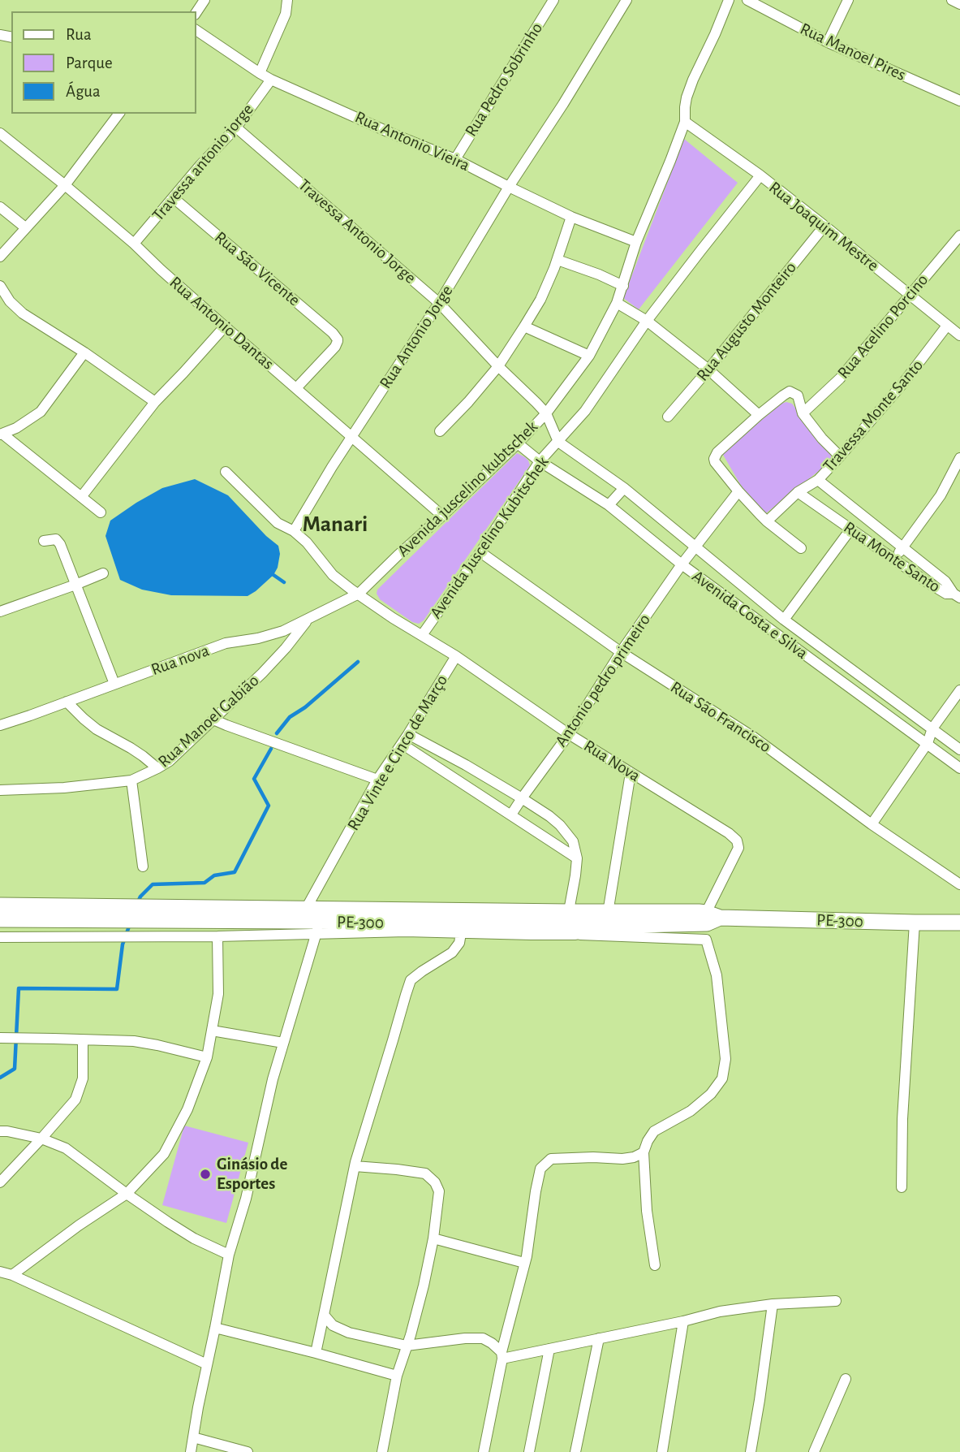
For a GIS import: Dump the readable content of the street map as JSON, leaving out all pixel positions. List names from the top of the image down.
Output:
{
  "streets": {
    "main road": ["PE-300"],
    "street": [
      "Rua Manoel Pires",
      "Rua Pedro Sobrinho",
      "Rua Antonio Vieira",
      "Travessa antonio jorge",
      "Rua Joaquim Mestre",
      "Travessa Antonio Jorge",
      "Rua São Vicente",
      "Rua Augusto Monteiro",
      "Rua Antonio Dantas",
      "Rua Acelino Porcino",
      "Rua Antonio Jorge",
      "Travessa Monte Santo",
      "Avenida juscelino kubtschek",
      "Avenida Juscelino Kubitschek",
      "Rua Monte Santo",
      "Avenida Costa e Silva",
      "Rua nova",
      "Antonio pedro primeiro",
      "Rua São Francisco",
      "Rua Manoel Gabião",
      "Rua Vinte e Cinco de Março",
      "Rua Nova"
    ]
  },
  "crossings": [
    ["Rua Pedro Sobrinho", "Rua Antonio Vieira"],
    ["Rua Antonio Vieira", "Travessa antonio jorge"],
    ["Rua Antonio Vieira", "Rua Antonio Jorge"],
    ["Rua Antonio Vieira", "Avenida juscelino kubtschek"],
    ["Travessa antonio jorge", "Travessa Antonio Jorge"],
    ["Travessa antonio jorge", "Rua São Vicente"],
    ["Travessa antonio jorge", "Rua Antonio Dantas"],
    ["Rua Joaquim Mestre", "Rua Augusto Monteiro"],
    ["Rua Joaquim Mestre", "Rua Acelino Porcino"],
    ["Rua Joaquim Mestre", "Travessa Monte Santo"],
    ["Rua Joaquim Mestre", "Avenida juscelino kubtschek"],
    ["Rua Joaquim Mestre", "Avenida Juscelino Kubitschek"],
    ["Travessa Antonio Jorge", "Rua Antonio Jorge"],
    ["Travessa Antonio Jorge", "Avenida juscelino kubtschek"],
    ["Rua São Vicente", "Rua Antonio Dantas"],
    ["Rua Antonio Dantas", "Rua Antonio Jorge"],
    ["Rua Antonio Dantas", "Avenida juscelino kubtschek"],
    ["Travessa Monte Santo", "Rua Monte Santo"],
    ["Avenida juscelino kubtschek", "Avenida Costa e Silva"],
    ["Avenida juscelino kubtschek", "Rua nova"],
    ["Avenida Juscelino Kubitschek", "Avenida Costa e Silva"],
    ["Avenida Juscelino Kubitschek", "Rua São Francisco"],
    ["Avenida Juscelino Kubitschek", "Rua Nova"],
    ["Rua Monte Santo", "Avenida Costa e Silva"],
    ["Avenida Costa e Silva", "Antonio pedro primeiro"],
    ["Rua nova", "Rua Manoel Gabião"],
    ["Antonio pedro primeiro", "Rua São Francisco"],
    ["Antonio pedro primeiro", "Rua Nova"],
    ["Rua Manoel Gabião", "Rua Vinte e Cinco de Março"],
    ["Rua Vinte e Cinco de Março", "Rua Nova"],
    ["Rua Vinte e Cinco de Março", "PE-300"],
    ["Rua Nova", "PE-300"]
  ],
  "districts": ["Manari"],
  "places": ["Ginásio de Esportes"],
  "legend": ["Rua", "Parque", "Água"]
}
